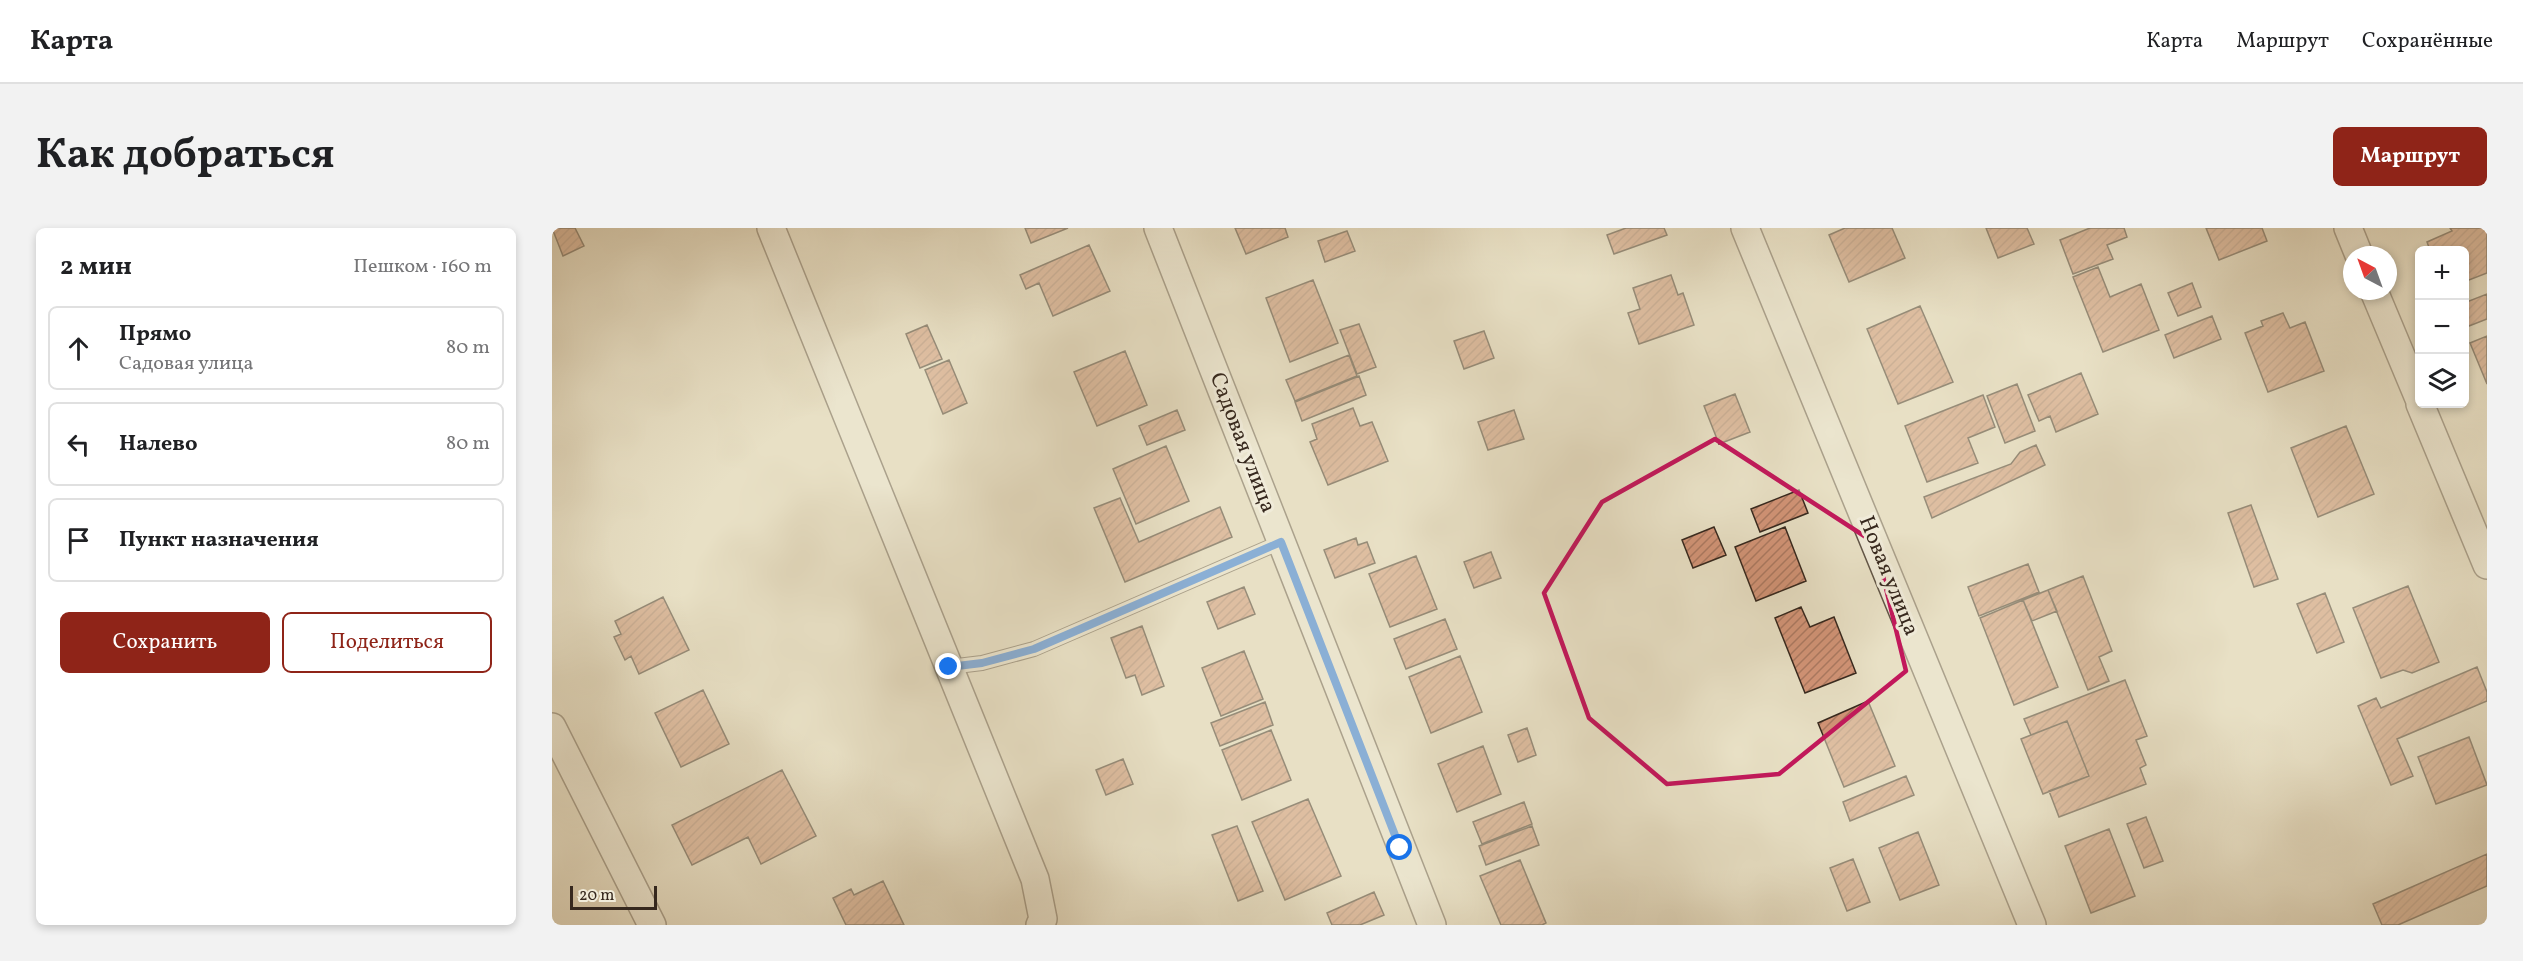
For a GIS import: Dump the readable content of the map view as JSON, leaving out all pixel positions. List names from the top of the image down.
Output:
{
  "streets": {
    "street": ["Садовая улица", "Новая улица"]
  },
  "scale_bar": "20 m",
  "north": "top left",
  "page": {
    "header": "Карта",
    "nav": ["Карта", "Маршрут", "Сохранённые"],
    "title": "Как добраться",
    "buttons": [
      "Маршрут",
      ["Сохранить", "Поделиться"]
    ],
    "heading": ["2 мин", "Пешком · 160 m"],
    "map_buttons": ["+", "−"],
    "list": [
      ["Прямо", "Садовая улица", "80 m"],
      ["Налево", "80 m"],
      "Пункт назначения"
    ],
    "scale": "20 m"
  }
}
